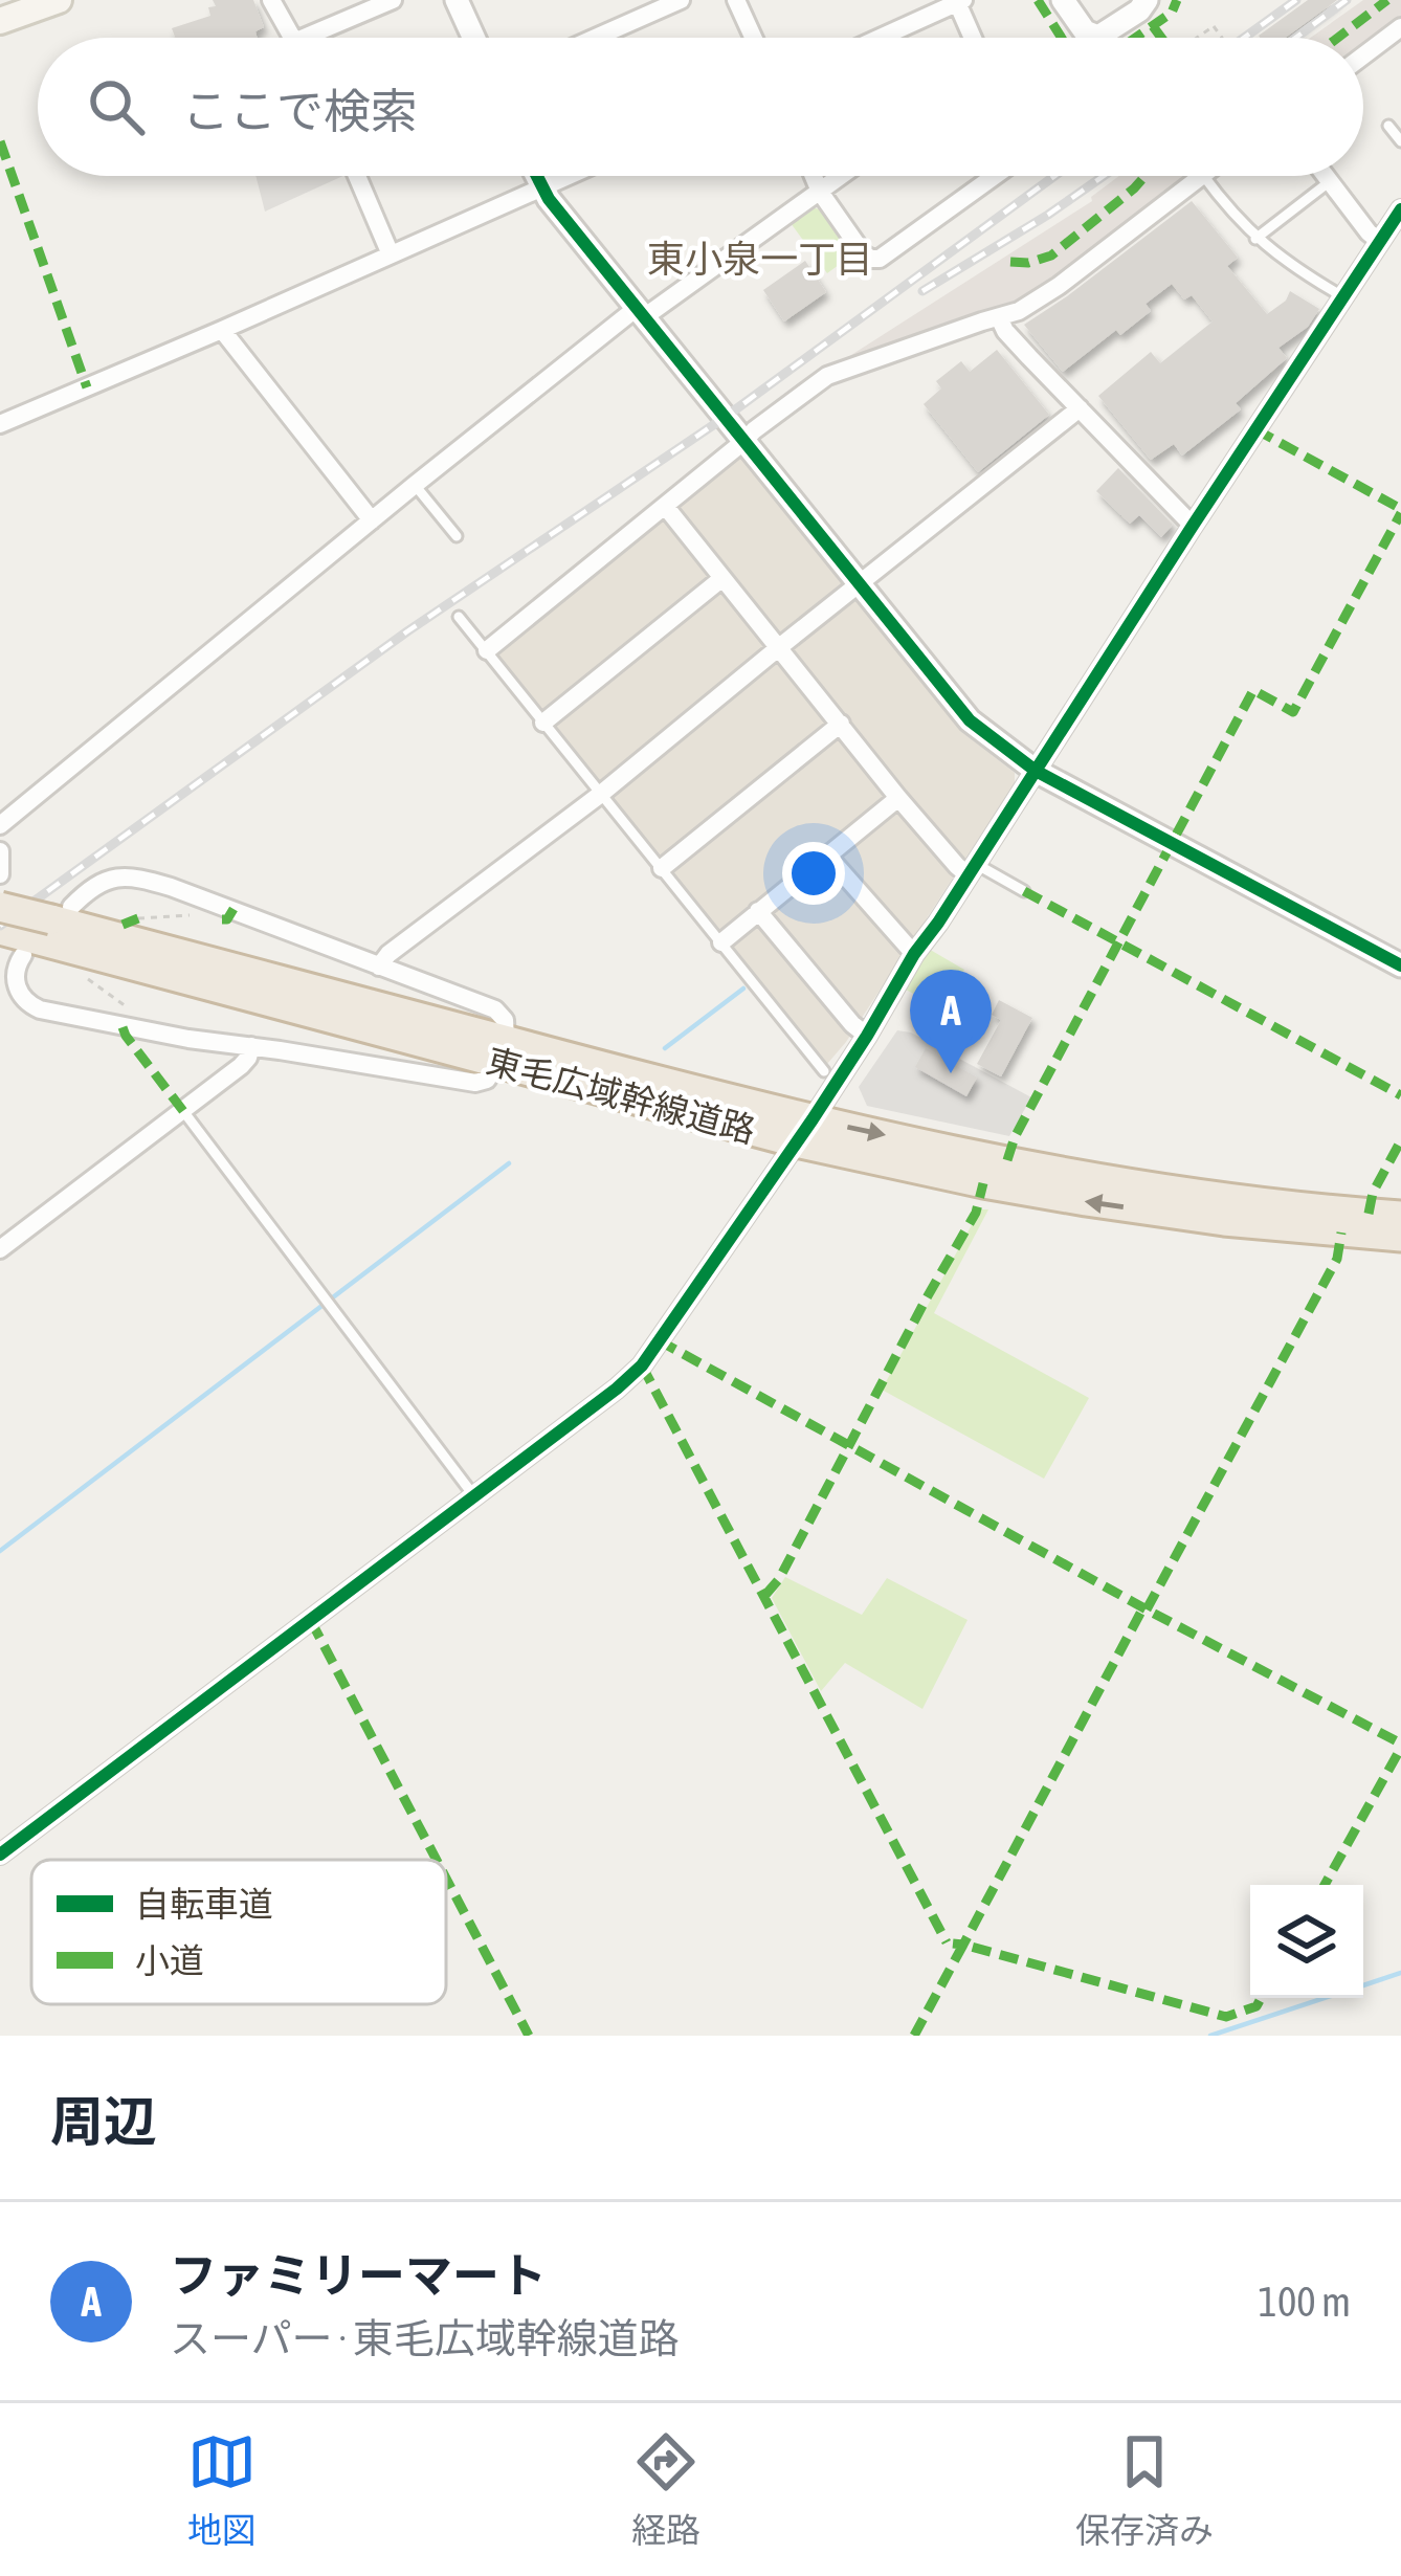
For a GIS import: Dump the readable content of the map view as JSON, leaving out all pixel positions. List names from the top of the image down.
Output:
{
  "streets": {
    "highway": ["東毛広域幹線道路"]
  },
  "districts": ["東小泉一丁目"],
  "legend": ["自転車道", "小道"],
  "page": {
    "search": "ここで検索",
    "pins": "A",
    "heading": "周辺",
    "list": [
      {
        "mark": "A",
        "name": "ファミリーマート",
        "note": "スーパー · 東毛広域幹線道路",
        "value": "100 m"
      }
    ],
    "nav": ["地図", "経路", "保存済み"]
  }
}
